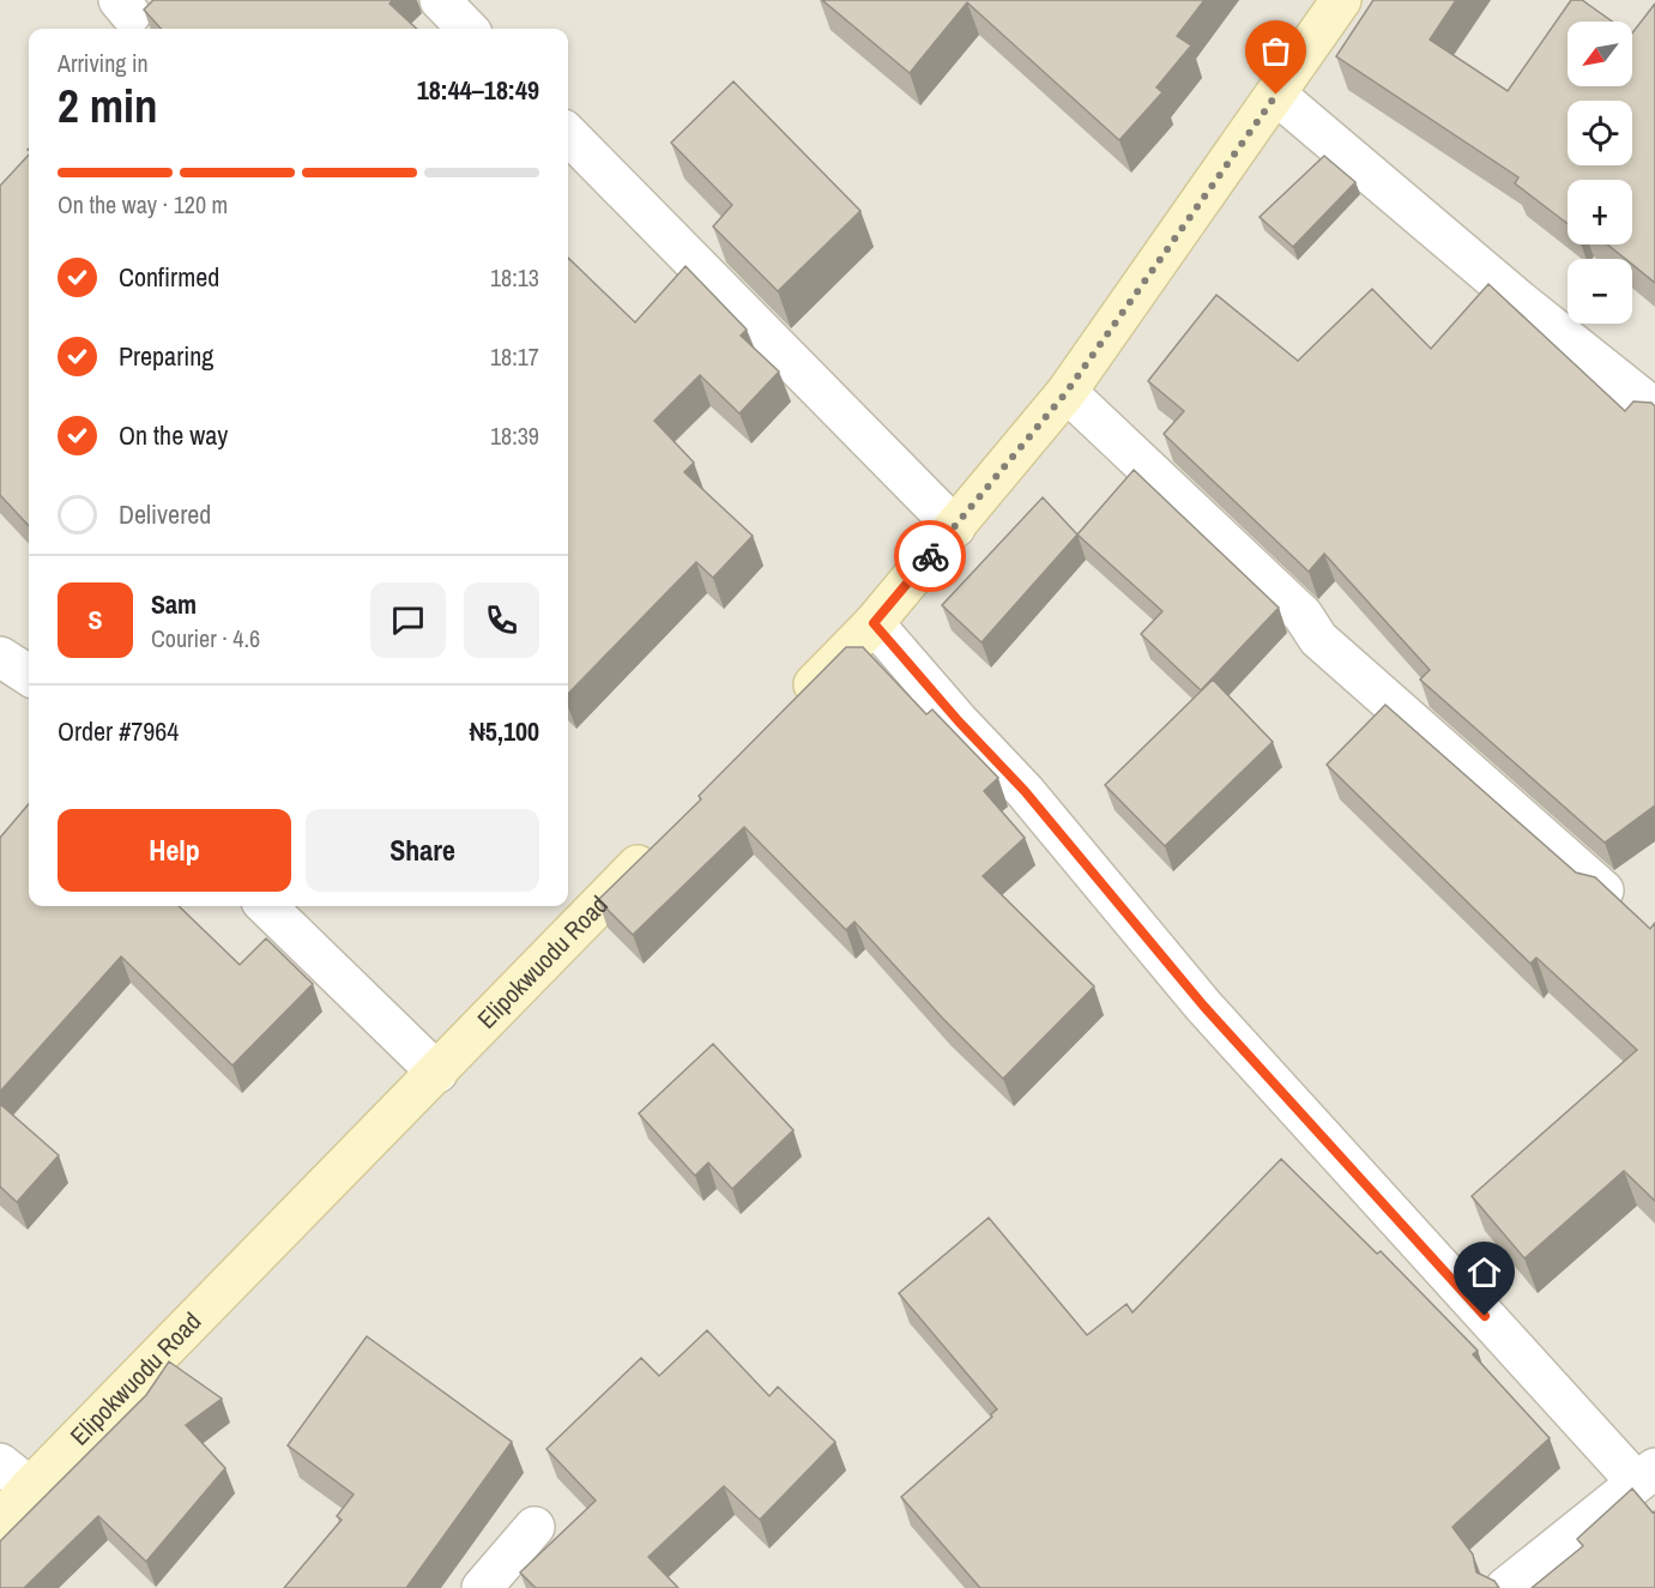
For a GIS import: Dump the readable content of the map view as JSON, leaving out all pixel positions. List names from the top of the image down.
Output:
{
  "streets": {
    "street": ["Elipokwuodu Road"]
  },
  "north": "bottom left",
  "page": {
    "map_buttons": ["+", "−"],
    "heading": ["2 min", "Arriving in", "18:44–18:49"],
    "panel": [
      "Sam",
      "Courier · 4.6",
      "Order #7964",
      "₦5,100"
    ],
    "bar": "On the way · 120 m",
    "list": [
      ["Confirmed", "18:13"],
      ["Preparing", "18:17"],
      ["On the way", "18:39"],
      "Delivered"
    ],
    "round": "S",
    "buttons": ["Help", "Share"]
  }
}
